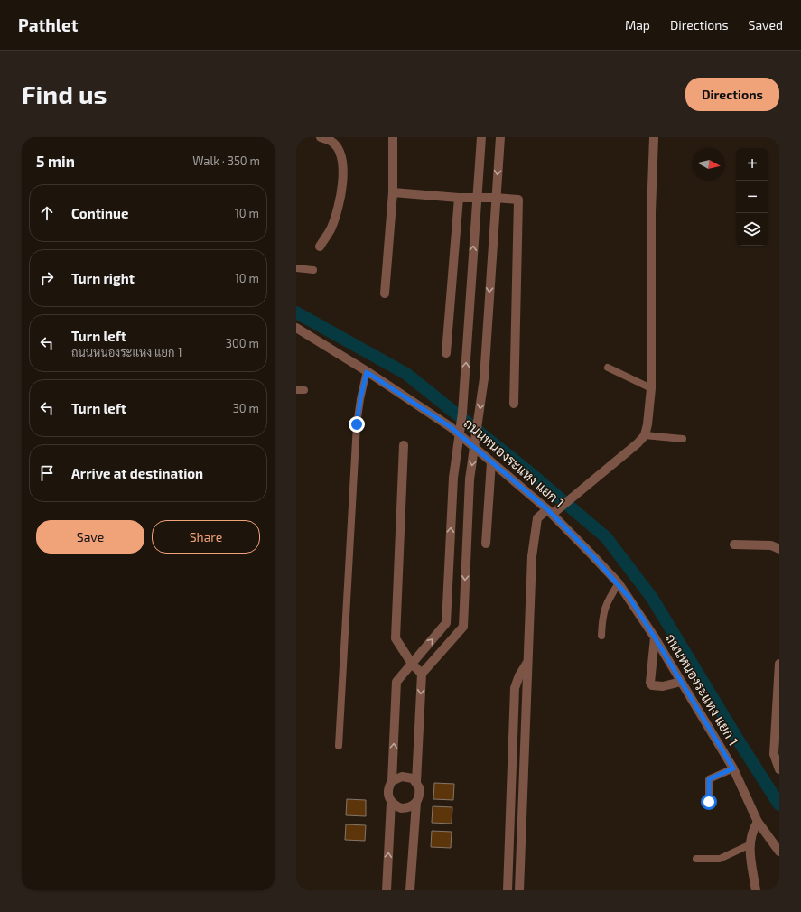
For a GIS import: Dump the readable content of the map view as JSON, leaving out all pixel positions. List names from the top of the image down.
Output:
{
  "streets": {
    "street": ["ถนนหนองระแหง แยก 1"]
  },
  "north": "right",
  "page": {
    "header": "Pathlet",
    "nav": ["Map", "Directions", "Saved"],
    "buttons": [
      "Directions",
      ["Save", "Share"]
    ],
    "title": "Find us",
    "heading": ["5 min", "Walk · 350 m"],
    "map_buttons": ["+", "−"],
    "list": [
      ["Continue", "10 m"],
      ["Turn right", "10 m"],
      ["Turn left", "ถนนหนองระแหง แยก 1", "300 m"],
      ["Turn left", "30 m"],
      "Arrive at destination"
    ]
  }
}
